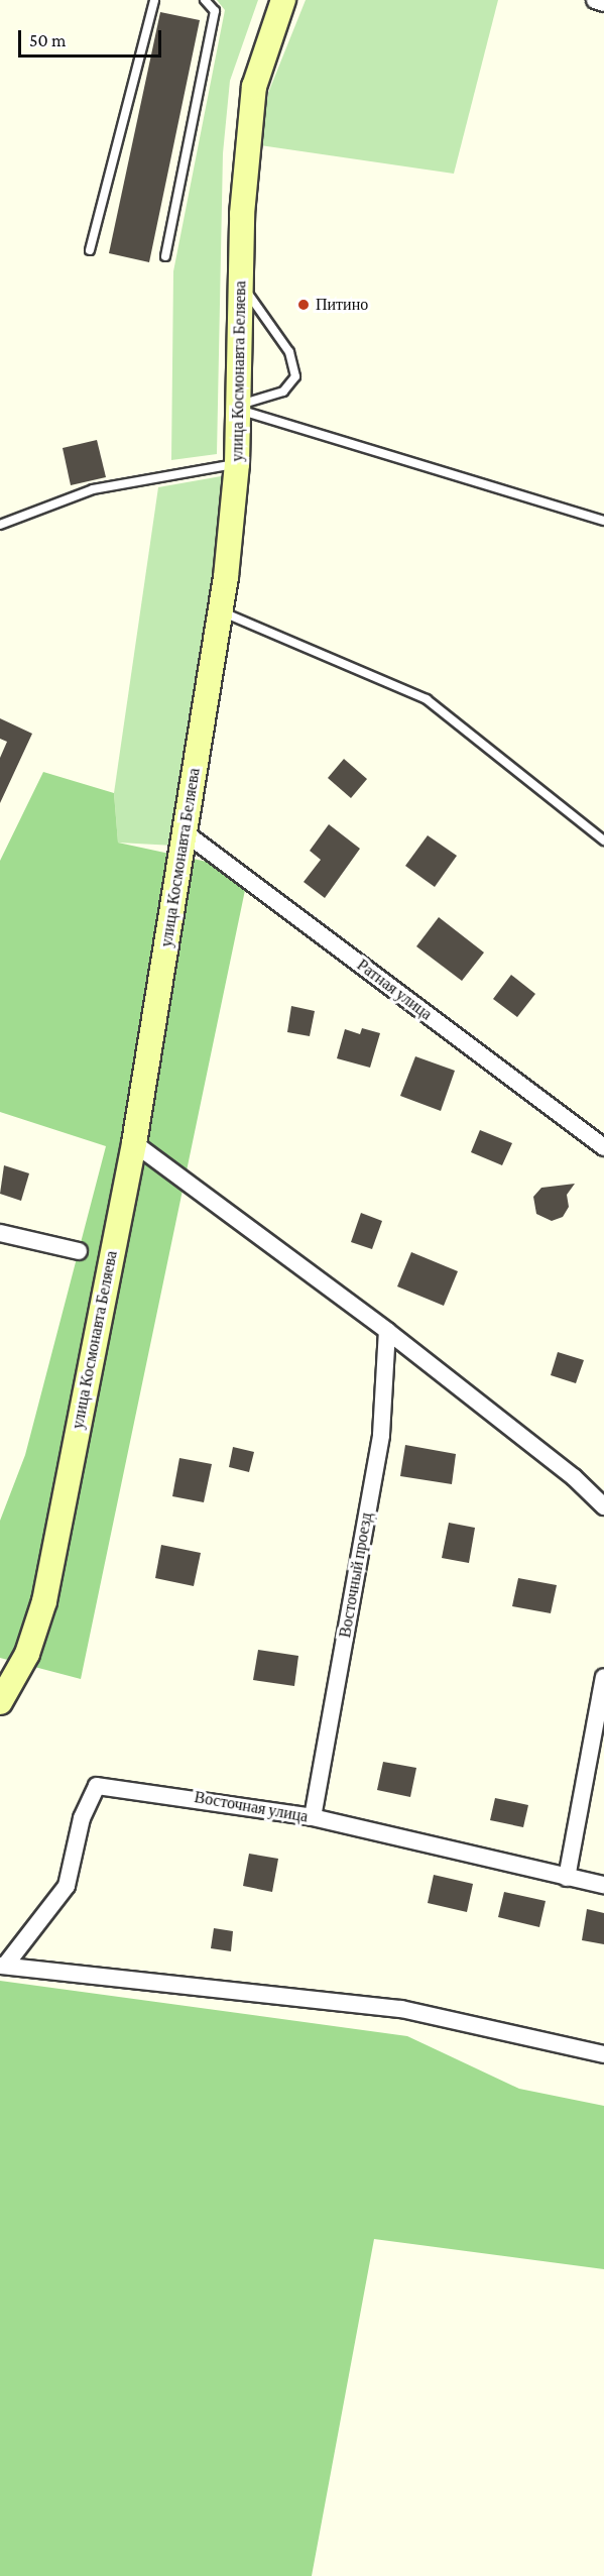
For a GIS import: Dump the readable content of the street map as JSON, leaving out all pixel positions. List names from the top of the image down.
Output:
{
  "streets": {
    "street": [
      "улица Космонавта Беляева",
      "Ратная улица",
      "Восточный проезд",
      "Восточная улица"
    ]
  },
  "crossings": [
    ["улица Космонавта Беляева", "Ратная улица"],
    ["Восточный проезд", "Восточная улица"]
  ],
  "places": ["Питино"],
  "scale_bar": "50 m"
}
